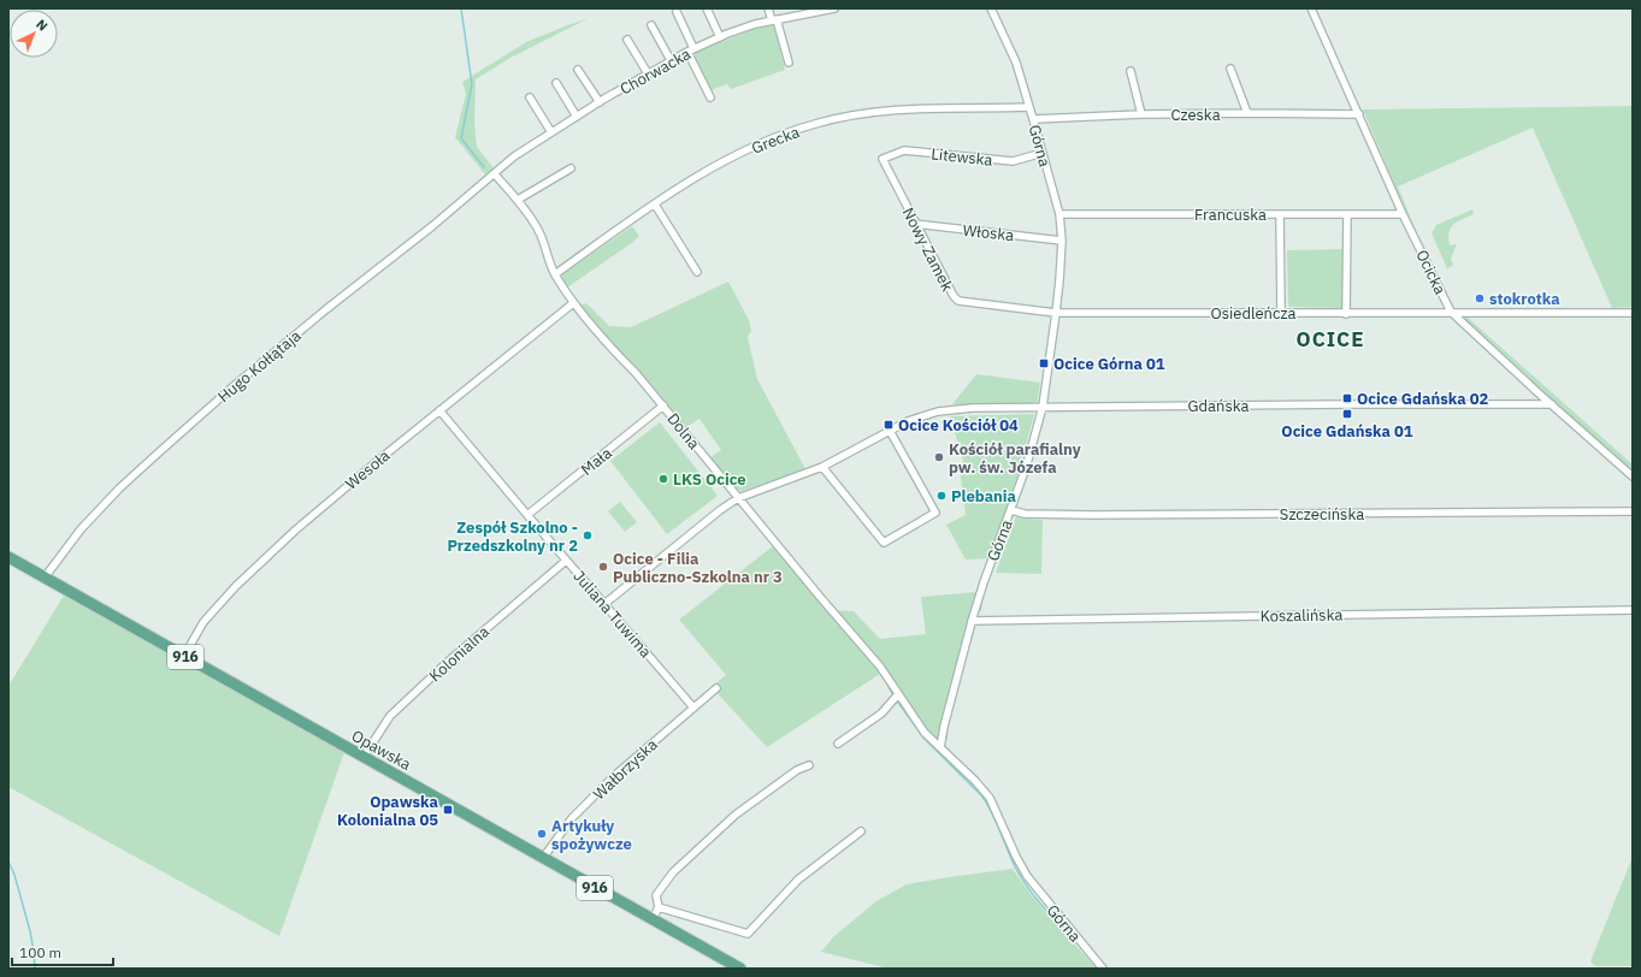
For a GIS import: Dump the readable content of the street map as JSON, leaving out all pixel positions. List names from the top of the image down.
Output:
{
  "streets": {
    "main road": ["916", "Opawska"],
    "street": [
      "Chorwacka",
      "Czeska",
      "Grecka",
      "Górna",
      "Litewska",
      "Francuska",
      "Włoska",
      "Nowy Zamek",
      "Ocicka",
      "Osiedleńcza",
      "Hugo Kołłątaja",
      "Gdańska",
      "Dolna",
      "Mała",
      "Wesoła",
      "Szczecińska",
      "Juliana Tuwima",
      "Koszalińska",
      "Kolonialna",
      "Wałbrzyska"
    ]
  },
  "crossings": [
    ["Chorwacka", "Hugo Kołłątaja"],
    ["Chorwacka", "Dolna"],
    ["Czeska", "Górna"],
    ["Czeska", "Ocicka"],
    ["Grecka", "Górna"],
    ["Grecka", "Dolna"],
    ["Górna", "Litewska"],
    ["Górna", "Francuska"],
    ["Górna", "Włoska"],
    ["Górna", "Nowy Zamek"],
    ["Górna", "Osiedleńcza"],
    ["Górna", "Gdańska"],
    ["Górna", "Dolna"],
    ["Górna", "Szczecińska"],
    ["Górna", "Koszalińska"],
    ["Litewska", "Nowy Zamek"],
    ["Francuska", "Ocicka"],
    ["Włoska", "Nowy Zamek"],
    ["Nowy Zamek", "Osiedleńcza"],
    ["Ocicka", "Osiedleńcza"],
    ["Ocicka", "Gdańska"],
    ["Hugo Kołłątaja", "Dolna"],
    ["Hugo Kołłątaja", "Opawska"],
    ["Gdańska", "Dolna"],
    ["Gdańska", "Juliana Tuwima"],
    ["Dolna", "Mała"],
    ["Dolna", "Wesoła"],
    ["Mała", "Juliana Tuwima"],
    ["Wesoła", "Juliana Tuwima"],
    ["Wesoła", "Opawska"],
    ["Juliana Tuwima", "Kolonialna"],
    ["Juliana Tuwima", "Wałbrzyska"],
    ["Kolonialna", "Opawska"],
    ["Opawska", "Wałbrzyska"]
  ],
  "districts": ["OCICE"],
  "places": {
    "other": [
      "stokrotka",
      "Kościół parafialny pw. św. Józefa",
      "LKS Ocice",
      "Plebania",
      "Zespół Szkolno - Przedszkolny nr 2",
      "Ocice - Filia Publiczno-Szkolna nr 3",
      "Artykuły spożywcze"
    ],
    "transit": [
      "Ocice Górna 01",
      "Ocice Gdańska 02",
      "Ocice Gdańska 01",
      "Ocice Kościół 04",
      "Opawska Kolonialna 05"
    ]
  },
  "scale_bar": "100 m",
  "north": "top right"
}
